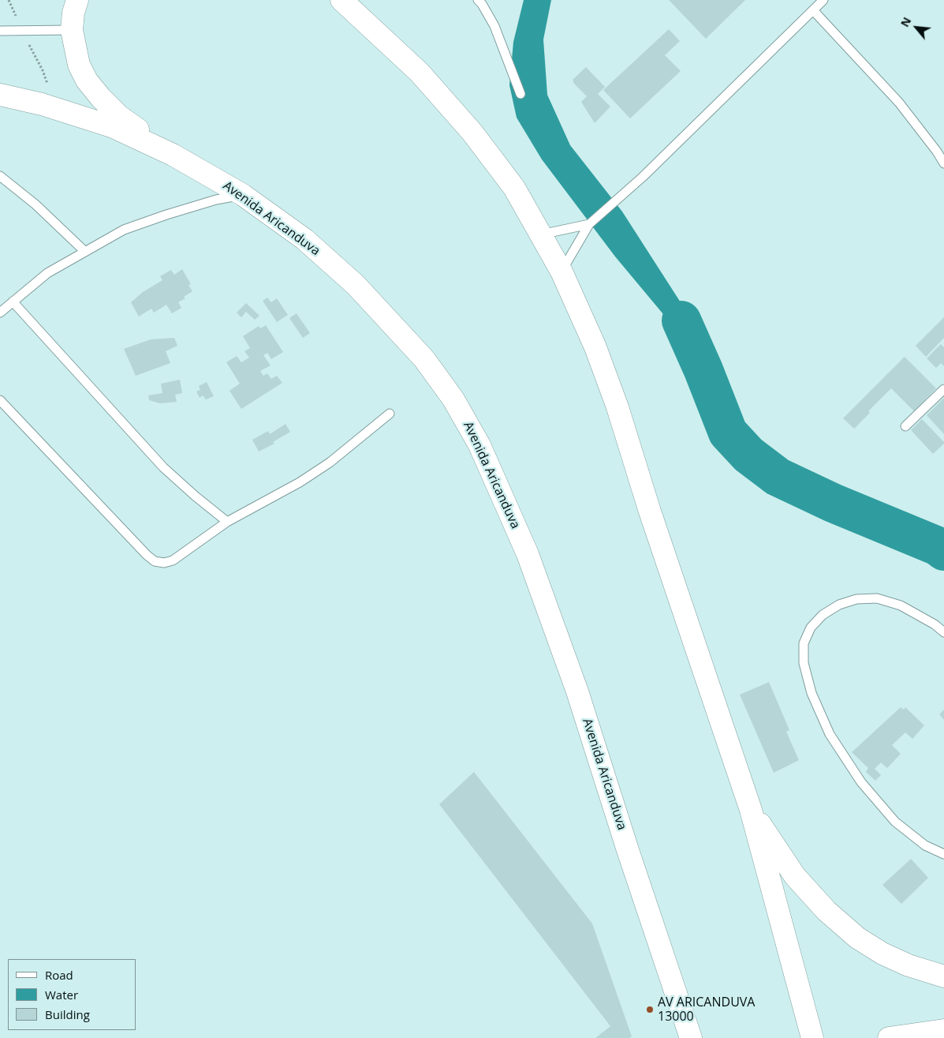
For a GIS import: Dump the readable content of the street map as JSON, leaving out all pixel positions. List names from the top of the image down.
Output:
{
  "streets": {
    "main road": ["Avenida Aricanduva"]
  },
  "places": ["AV ARICANDUVA 13000"],
  "legend": ["Road", "Water", "Building"],
  "north": "top left"
}
